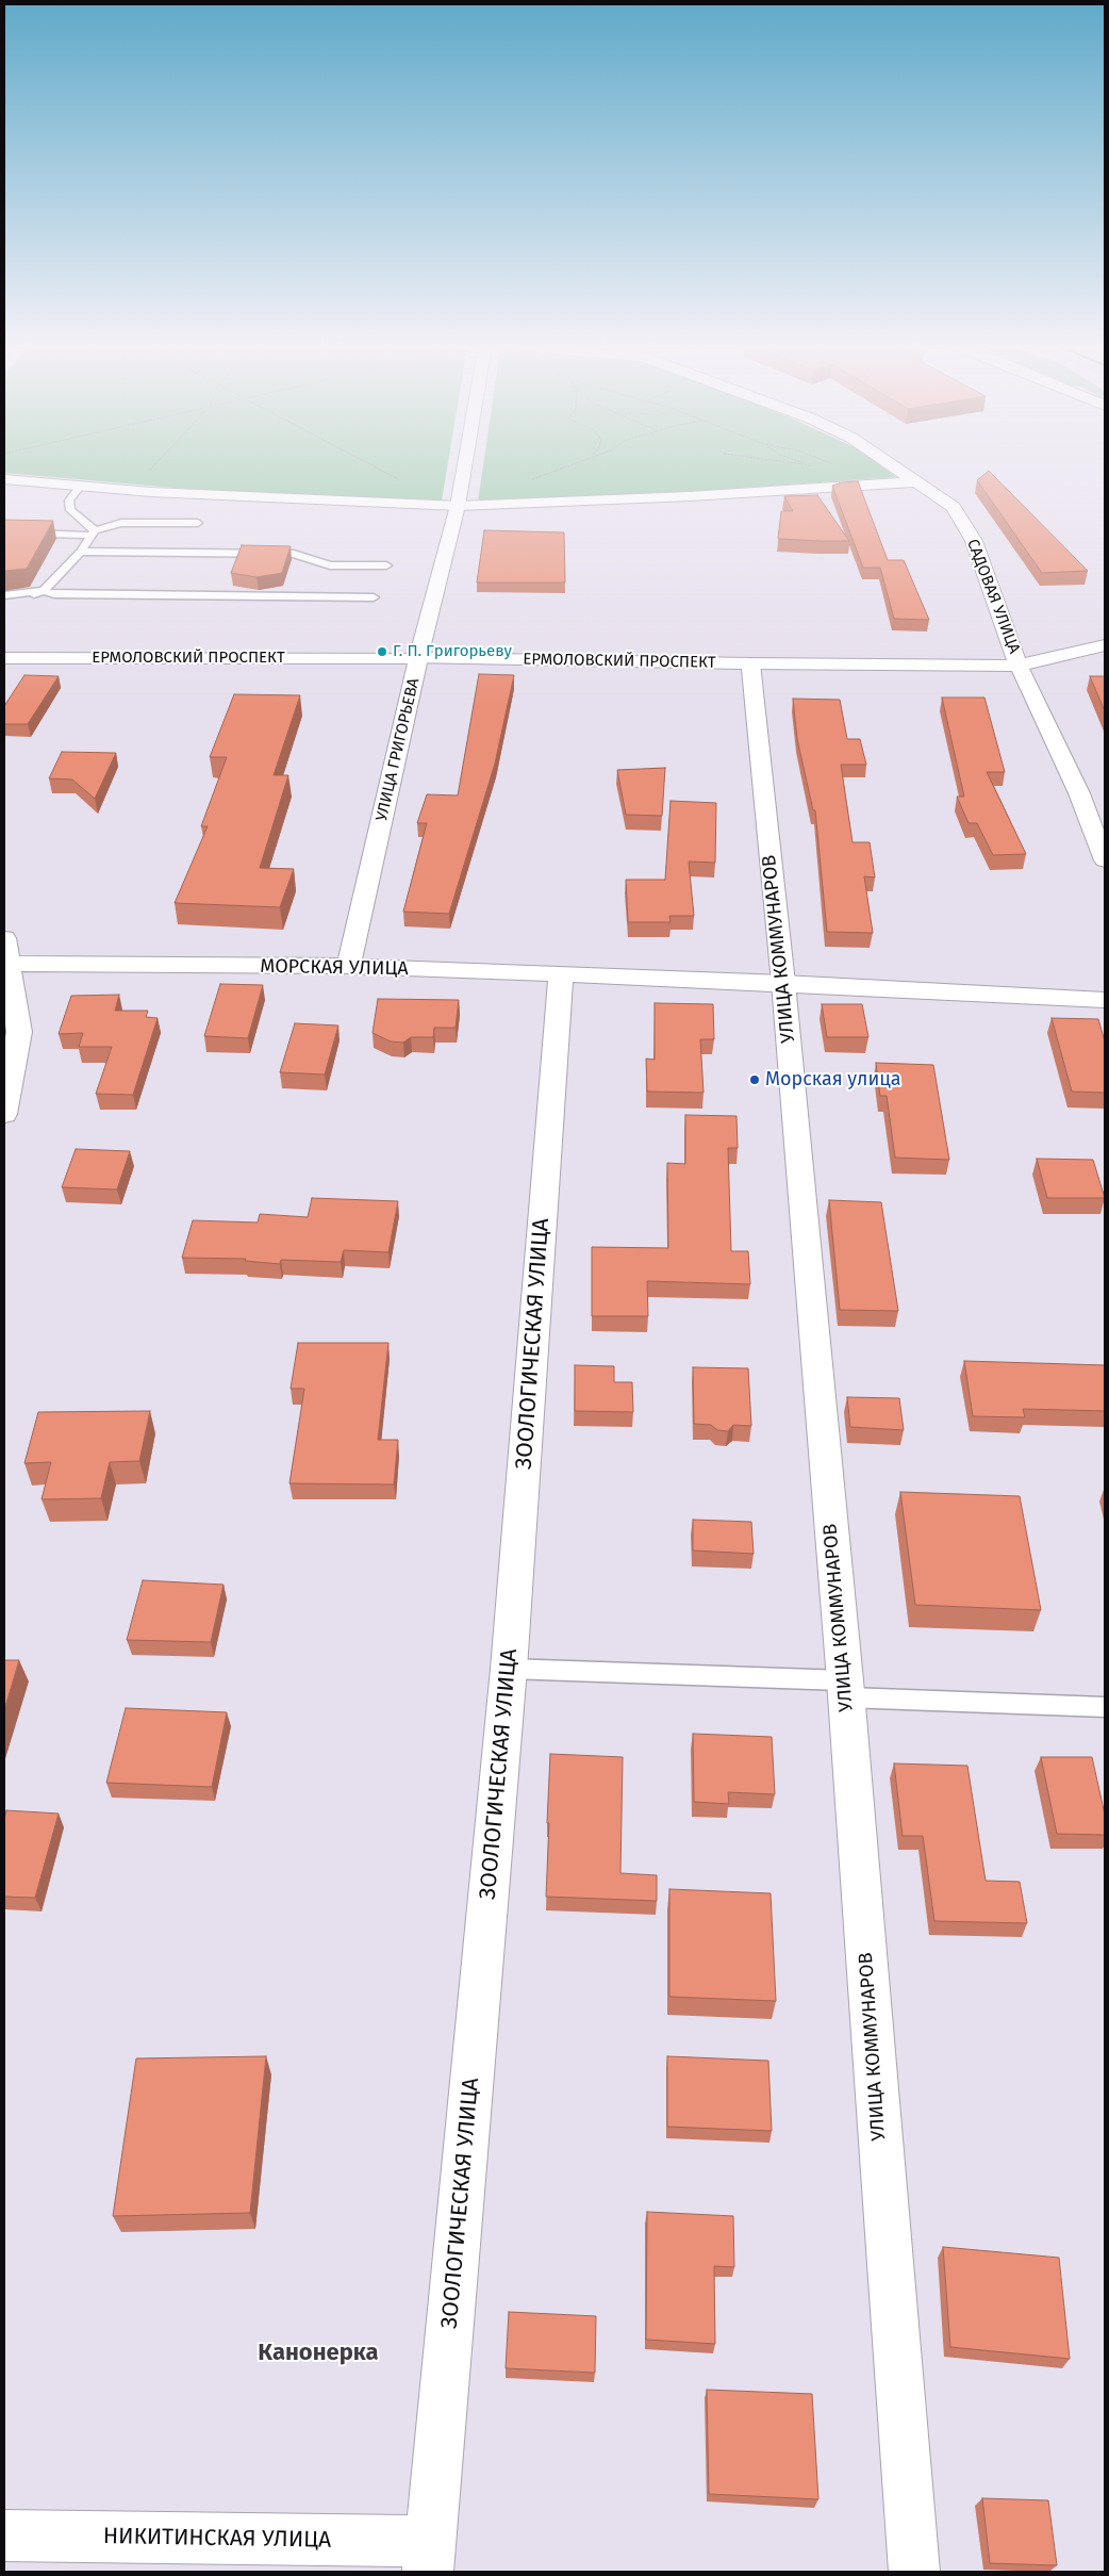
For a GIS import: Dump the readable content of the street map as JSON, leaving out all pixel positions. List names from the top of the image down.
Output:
{
  "streets": {
    "street": [
      "САДОВАЯ УЛИЦА",
      "ЕРМОЛОВСКИЙ ПРОСПЕКТ",
      "УЛИЦА ГРИГОРЬЕВА",
      "УЛИЦА КОММУНАРОВ",
      "МОРСКАЯ УЛИЦА",
      "ЗООЛОГИЧЕСКАЯ УЛИЦА",
      "НИКИТИНСКАЯ УЛИЦА"
    ]
  },
  "crossings": [
    ["САДОВАЯ УЛИЦА", "ЕРМОЛОВСКИЙ ПРОСПЕКТ"],
    ["ЕРМОЛОВСКИЙ ПРОСПЕКТ", "УЛИЦА ГРИГОРЬЕВА"],
    ["ЕРМОЛОВСКИЙ ПРОСПЕКТ", "УЛИЦА КОММУНАРОВ"],
    ["УЛИЦА ГРИГОРЬЕВА", "МОРСКАЯ УЛИЦА"],
    ["УЛИЦА КОММУНАРОВ", "МОРСКАЯ УЛИЦА"],
    ["МОРСКАЯ УЛИЦА", "ЗООЛОГИЧЕСКАЯ УЛИЦА"],
    ["ЗООЛОГИЧЕСКАЯ УЛИЦА", "НИКИТИНСКАЯ УЛИЦА"]
  ],
  "districts": ["Канонерка"],
  "places": ["Г. П. Григорьеву", "Морская улица"]
}
